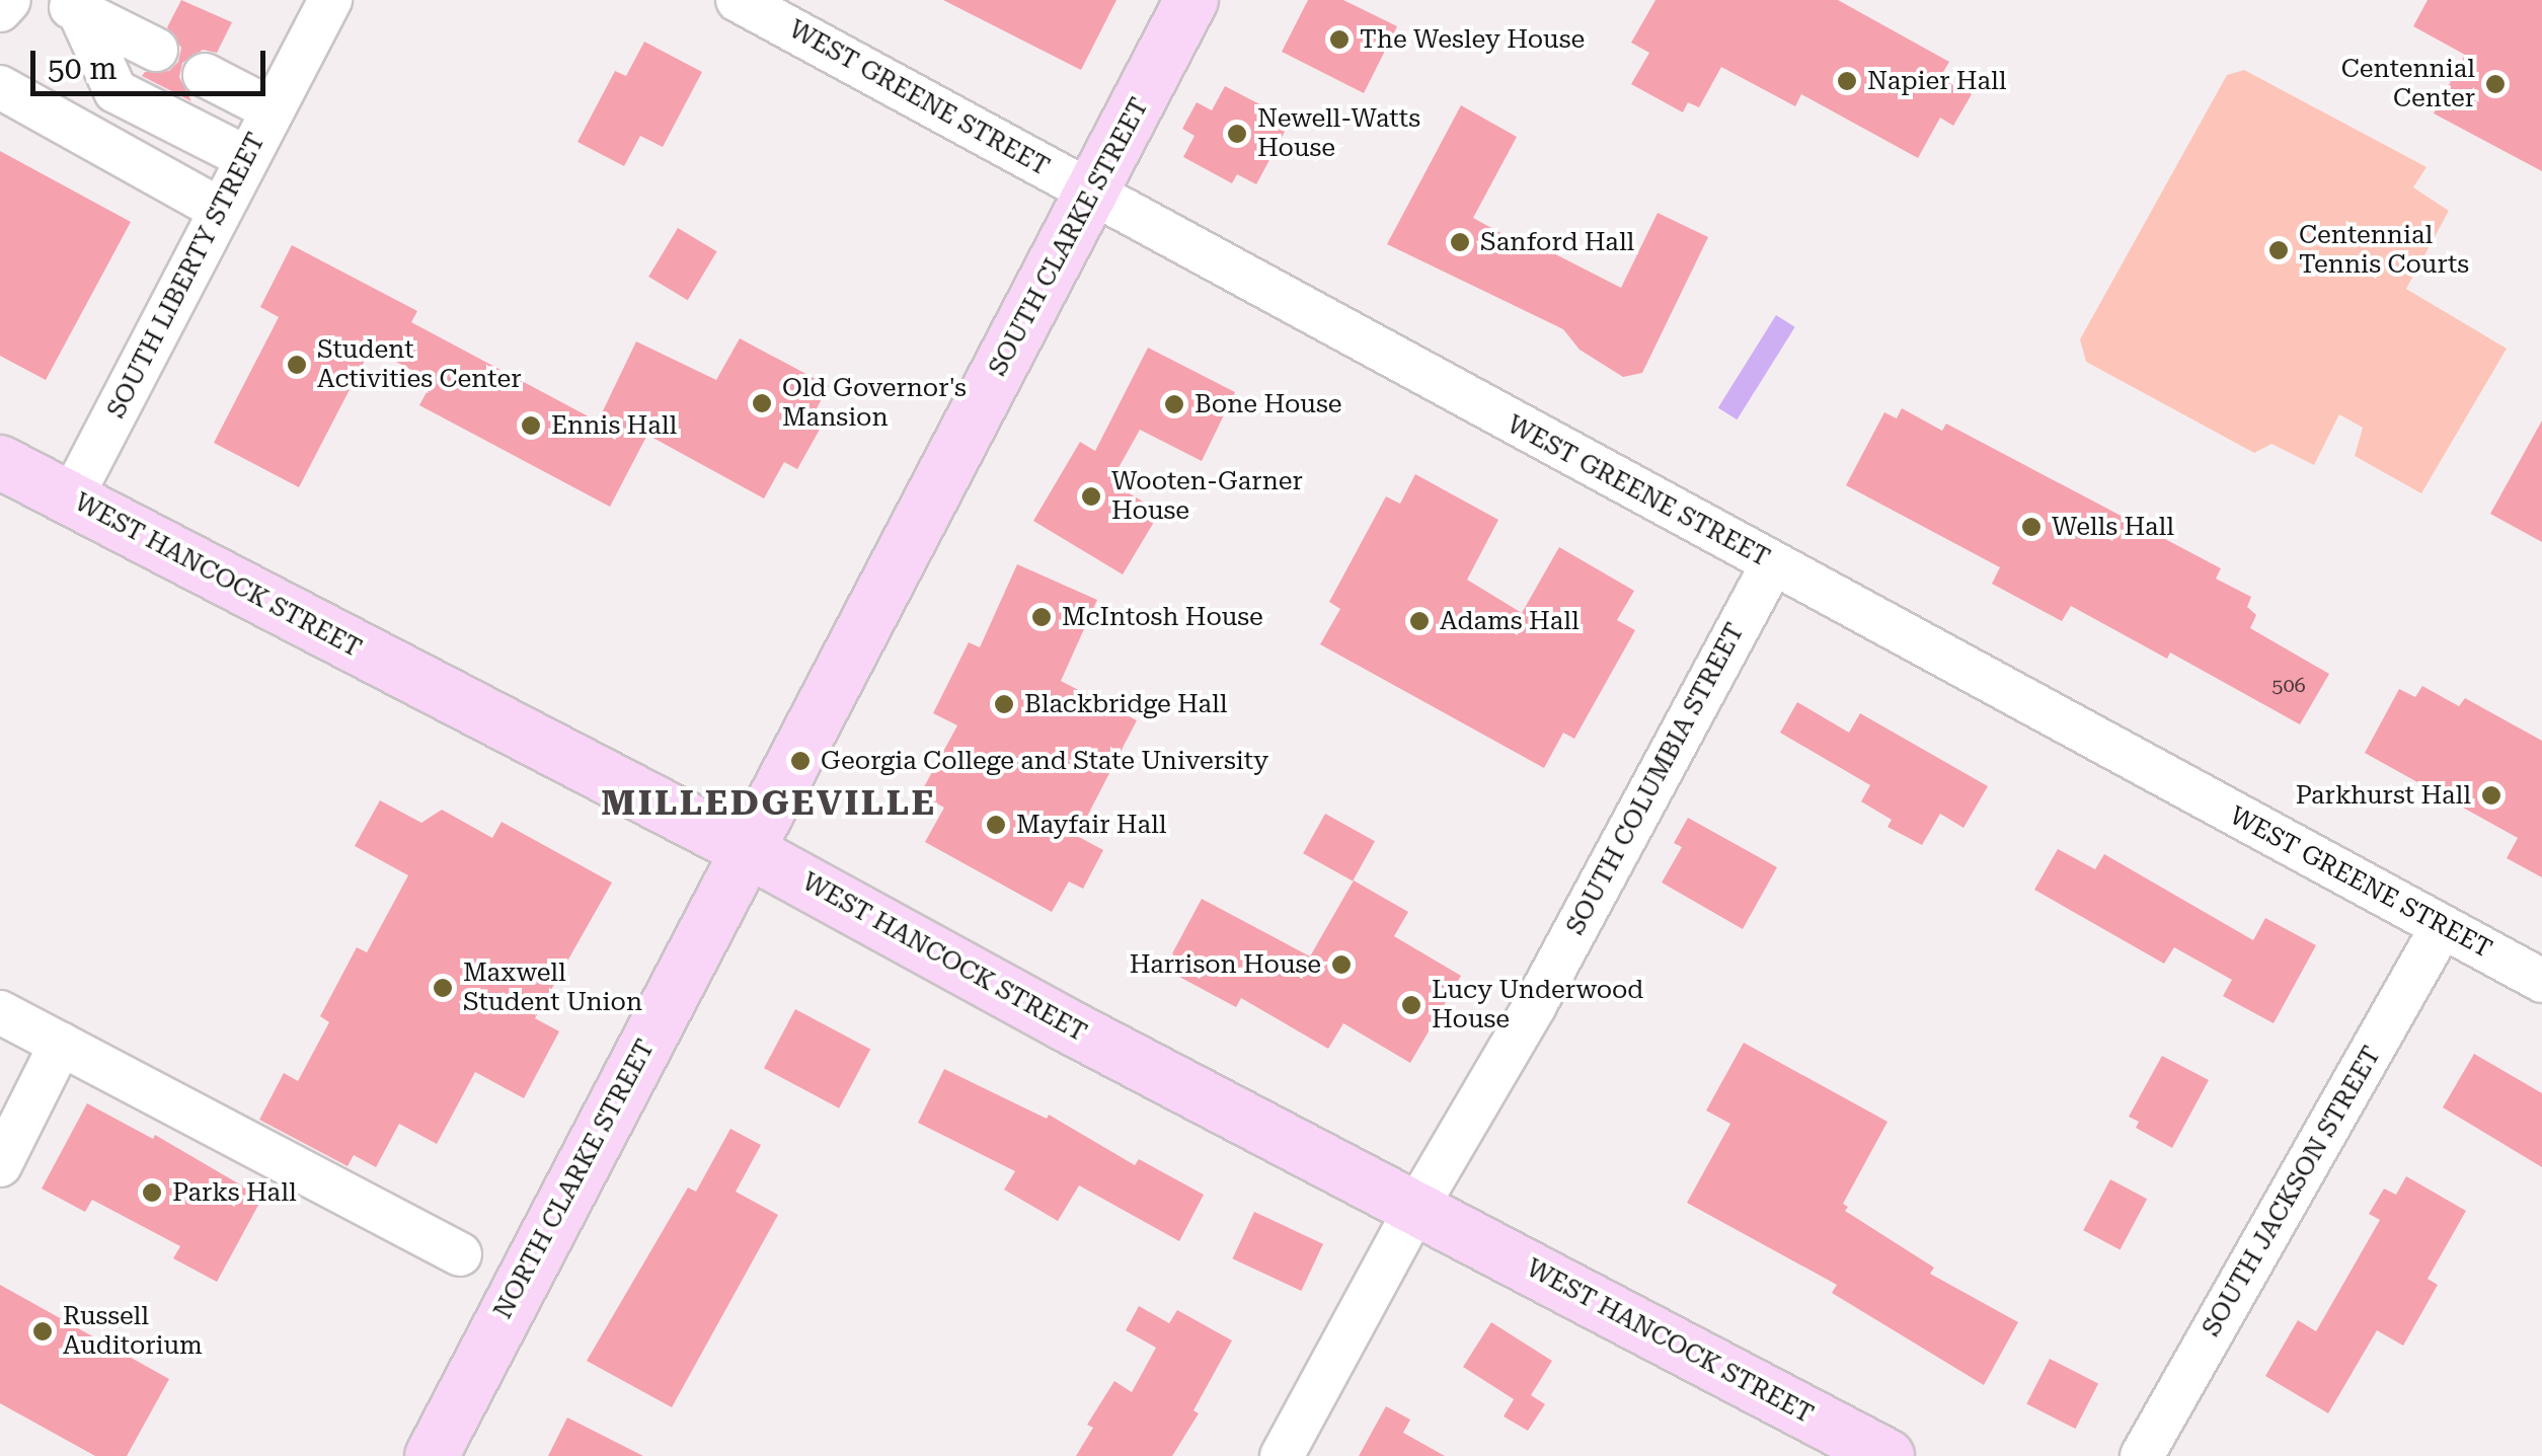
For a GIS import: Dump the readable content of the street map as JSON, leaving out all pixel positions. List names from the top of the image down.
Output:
{
  "streets": {
    "main road": ["SOUTH CLARKE STREET", "WEST HANCOCK STREET", "NORTH CLARKE STREET"],
    "street": [
      "WEST GREENE STREET",
      "SOUTH LIBERTY STREET",
      "SOUTH COLUMBIA STREET",
      "SOUTH JACKSON STREET"
    ]
  },
  "crossings": [
    ["WEST GREENE STREET", "SOUTH CLARKE STREET"],
    ["WEST GREENE STREET", "SOUTH COLUMBIA STREET"],
    ["WEST GREENE STREET", "SOUTH JACKSON STREET"],
    ["SOUTH CLARKE STREET", "WEST HANCOCK STREET"],
    ["SOUTH CLARKE STREET", "NORTH CLARKE STREET"],
    ["SOUTH LIBERTY STREET", "WEST HANCOCK STREET"],
    ["WEST HANCOCK STREET", "SOUTH COLUMBIA STREET"],
    ["WEST HANCOCK STREET", "NORTH CLARKE STREET"]
  ],
  "districts": ["MILLEDGEVILLE"],
  "places": [
    "The Wesley House",
    "Napier Hall",
    "Centennial Center",
    "Newell-Watts House",
    "Sanford Hall",
    "Centennial Tennis Courts",
    "Student Activities Center",
    "Old Governor's Mansion",
    "Bone House",
    "Ennis Hall",
    "Wooten-Garner House",
    "Wells Hall",
    "McIntosh House",
    "Adams Hall",
    "Blackbridge Hall",
    "Georgia College and State University",
    "Parkhurst Hall",
    "Mayfair Hall",
    "Harrison House",
    "Maxwell Student Union",
    "Lucy Underwood House",
    "Parks Hall",
    "Russell Auditorium"
  ],
  "house_numbers": ["506"],
  "scale_bar": "50 m"
}
